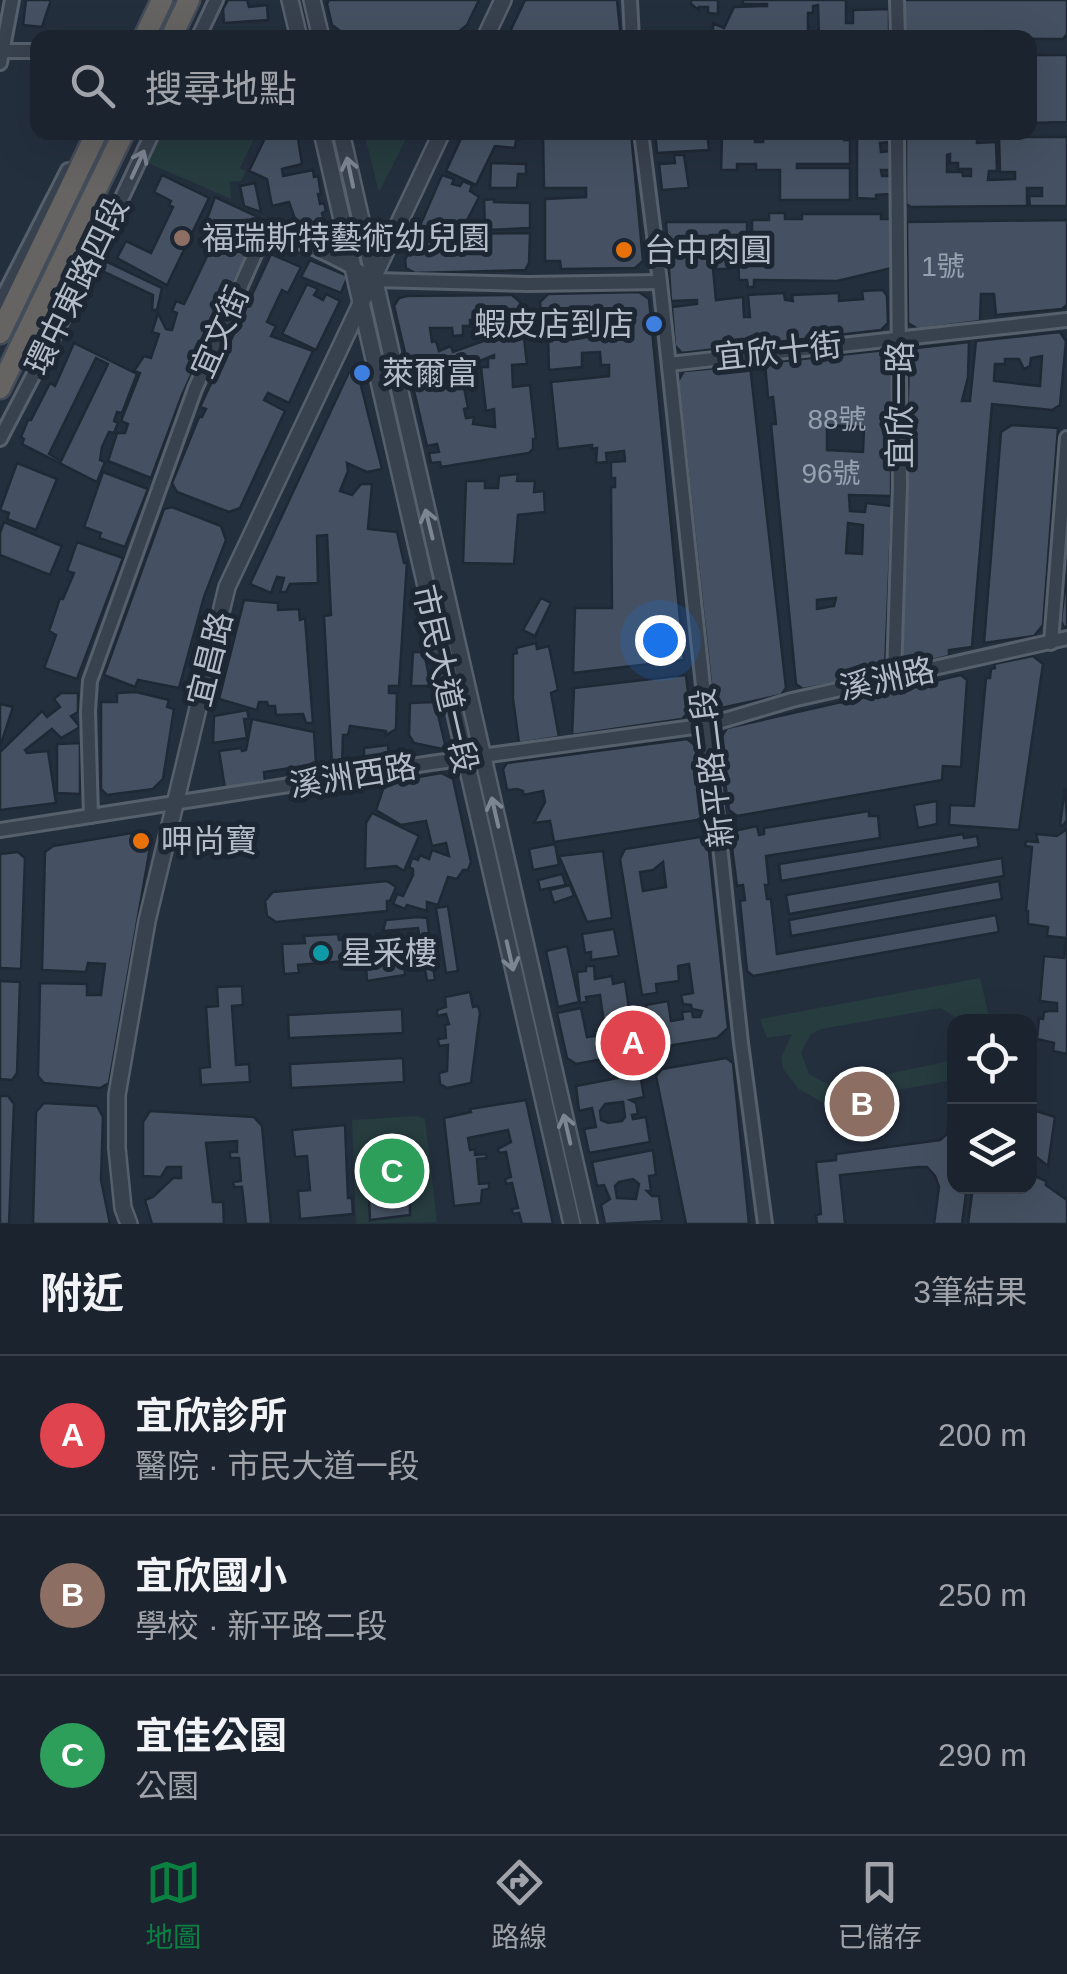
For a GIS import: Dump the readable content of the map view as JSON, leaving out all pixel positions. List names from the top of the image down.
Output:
{
  "streets": {
    "street": [
      "環中東路四段",
      "宜文街",
      "宜欣十街",
      "宜欣一路",
      "宜昌路",
      "市民大道一段",
      "溪洲路",
      "新平路二段",
      "溪洲西路"
    ]
  },
  "crossings": [
    ["宜文街", "宜昌路"],
    ["宜文街", "市民大道一段"],
    ["宜文街", "新平路二段"],
    ["宜文街", "溪洲西路"],
    ["宜欣十街", "宜欣一路"],
    ["宜欣十街", "新平路二段"],
    ["宜欣一路", "溪洲路"],
    ["宜昌路", "市民大道一段"],
    ["宜昌路", "溪洲西路"],
    ["市民大道一段", "溪洲西路"],
    ["溪洲路", "新平路二段"],
    ["溪洲路", "溪洲西路"],
    ["新平路二段", "溪洲西路"]
  ],
  "places": [
    "福瑞斯特藝術幼兒園",
    "台中肉圓",
    "蝦皮店到店",
    "萊爾富",
    "呷尚寶",
    "星釆樓"
  ],
  "house_numbers": ["1號", "88號", "96號"],
  "page": {
    "search": "搜尋地點",
    "pins": ["A", "B", "C"],
    "heading": ["附近", "3筆結果"],
    "list": [
      {
        "mark": "A",
        "name": "宜欣診所",
        "note": "醫院 · 市民大道一段",
        "value": "200 m"
      },
      {
        "mark": "B",
        "name": "宜欣國小",
        "note": "學校 · 新平路二段",
        "value": "250 m"
      },
      {
        "mark": "C",
        "name": "宜佳公園",
        "note": "公園",
        "value": "290 m"
      }
    ],
    "nav": ["地圖", "路線", "已儲存"]
  }
}
